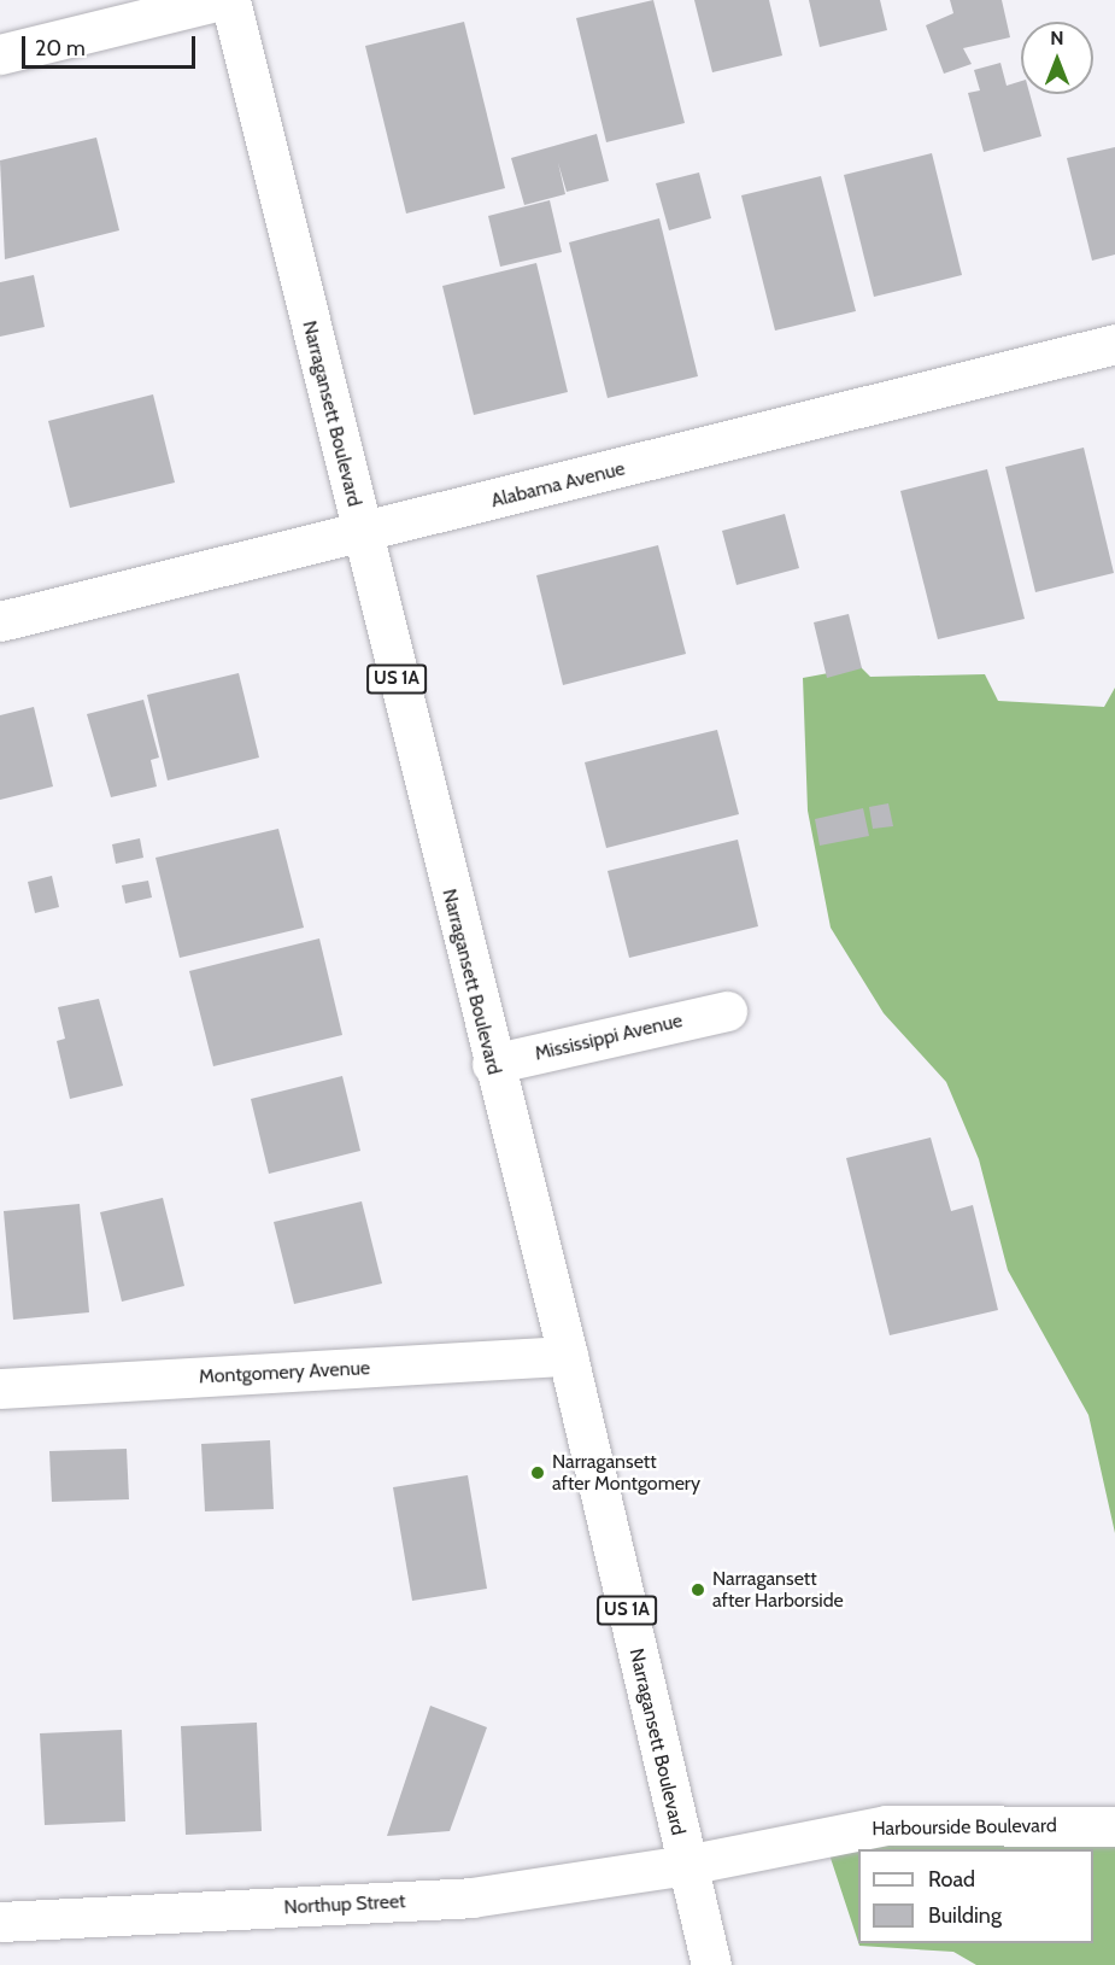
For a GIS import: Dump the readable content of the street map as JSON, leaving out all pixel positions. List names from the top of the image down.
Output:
{
  "streets": {
    "street": [
      "Narragansett Boulevard",
      "Alabama Avenue",
      "US 1A",
      "Mississippi Avenue",
      "Montgomery Avenue",
      "Harbourside Boulevard",
      "Northup Street"
    ]
  },
  "crossings": [
    ["Narragansett Boulevard", "Alabama Avenue"],
    ["Narragansett Boulevard", "Mississippi Avenue"],
    ["Narragansett Boulevard", "Montgomery Avenue"],
    ["Narragansett Boulevard", "Harbourside Boulevard"],
    ["Narragansett Boulevard", "Northup Street"],
    ["Harbourside Boulevard", "Northup Street"]
  ],
  "places": ["Narragansett after Montgomery", "Narragansett after Harborside"],
  "legend": ["Road", "Building"],
  "scale_bar": "20 m",
  "north": "top"
}
